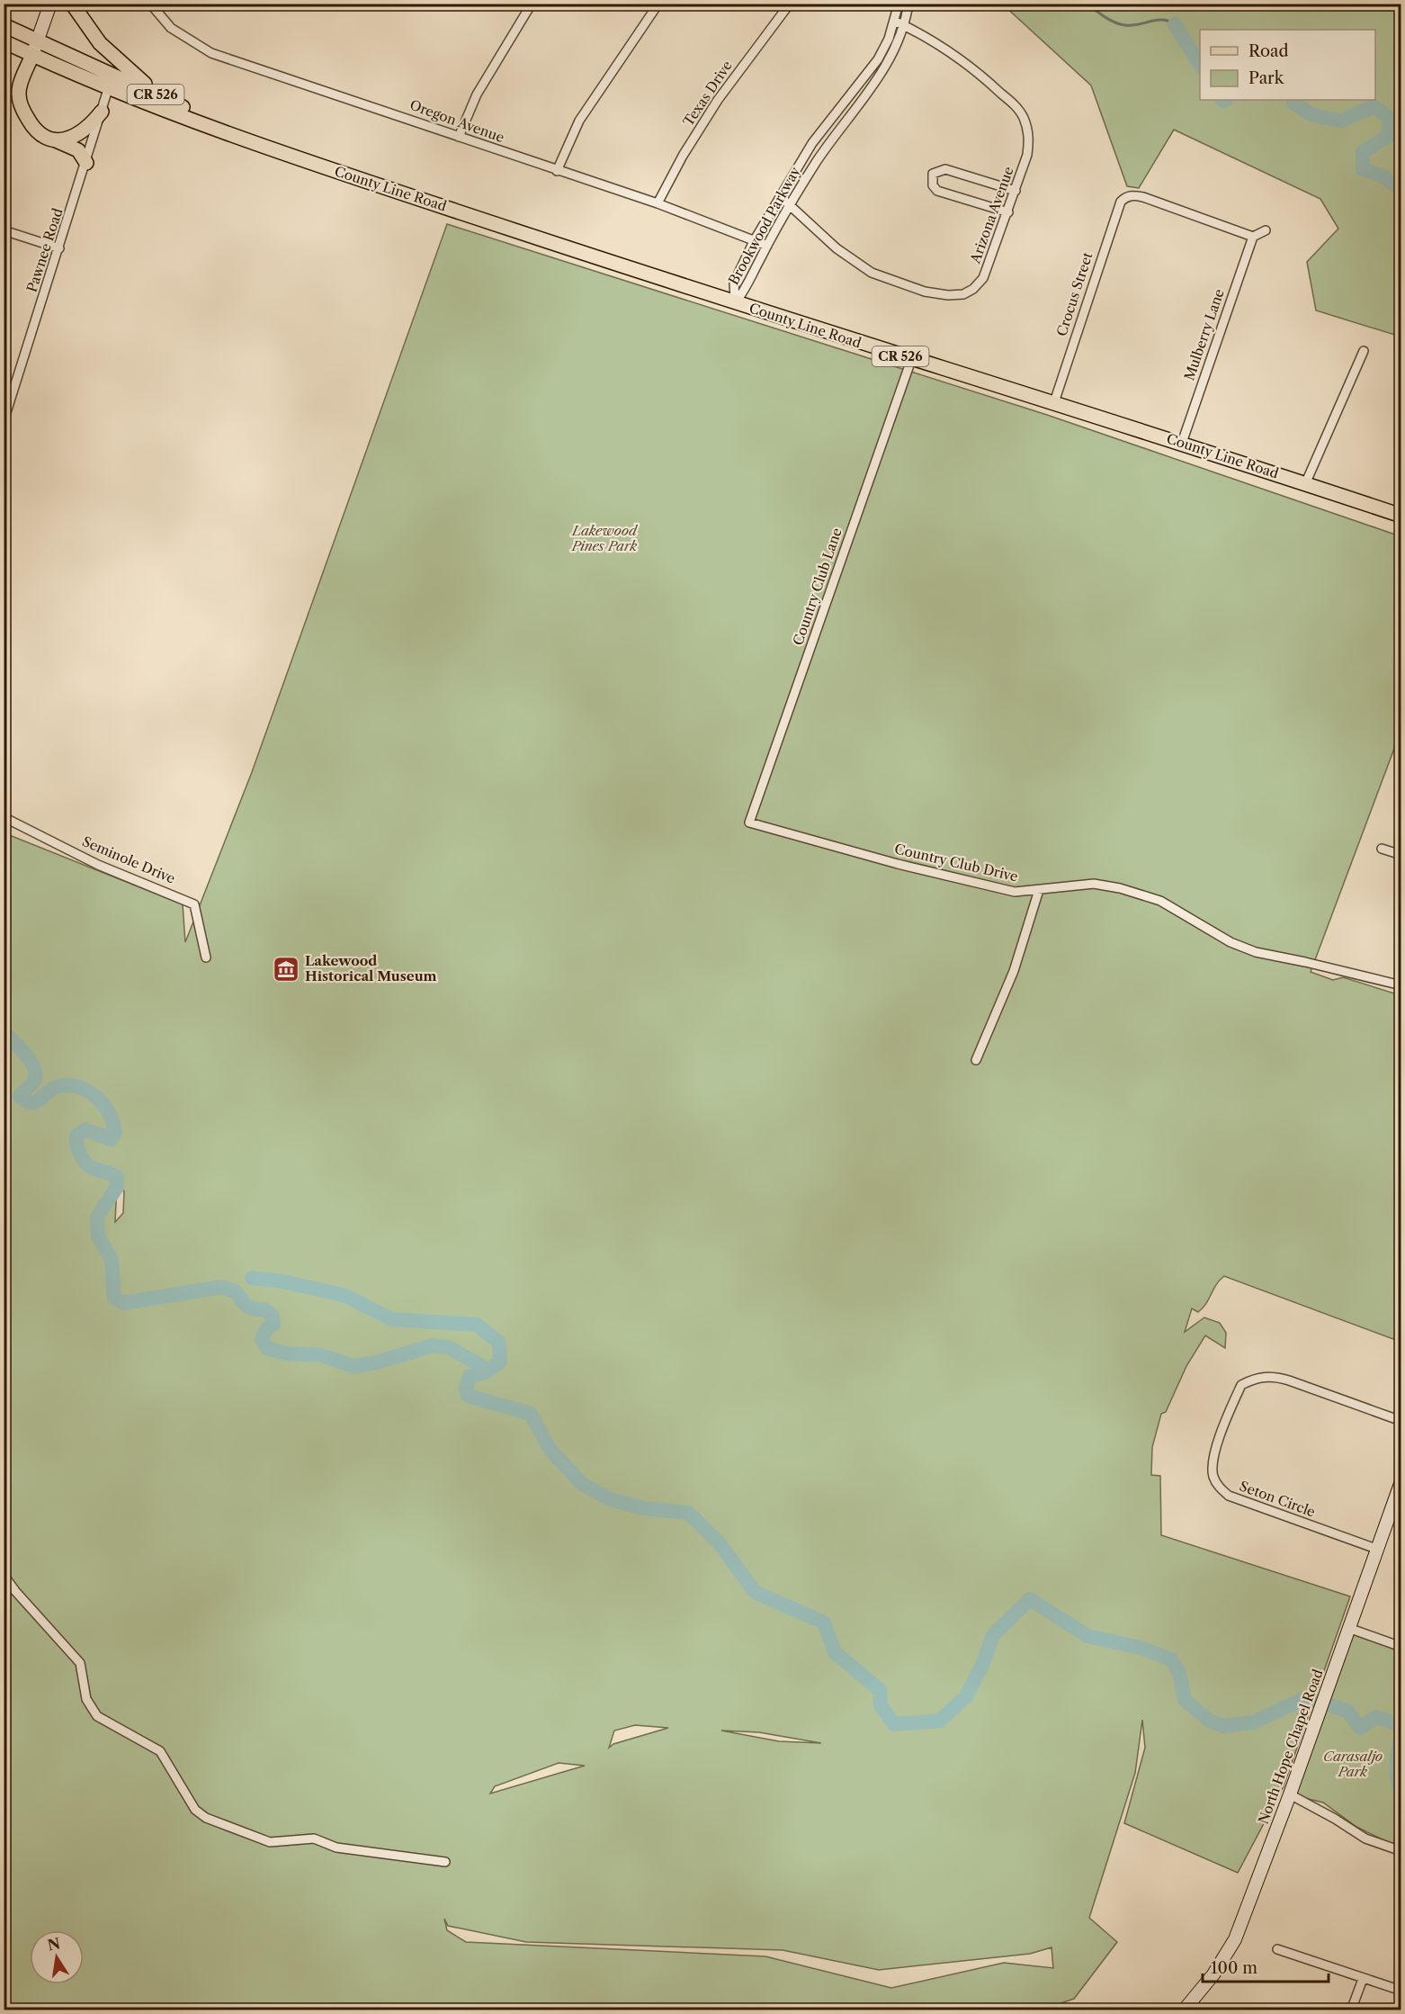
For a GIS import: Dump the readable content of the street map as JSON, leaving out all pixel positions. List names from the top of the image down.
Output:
{
  "streets": {
    "main road": ["CR 526", "County Line Road", "North Hope Chapel Road"],
    "street": [
      "Texas Drive",
      "Oregon Avenue",
      "Arizona Avenue",
      "Brookwood Parkway",
      "Pawnee Road",
      "Crocus Street",
      "Mulberry Lane",
      "Country Club Lane",
      "Seminole Drive",
      "Country Club Drive",
      "Seton Circle"
    ]
  },
  "crossings": [
    ["Texas Drive", "Oregon Avenue"],
    ["Oregon Avenue", "Brookwood Parkway"],
    ["County Line Road", "Brookwood Parkway"],
    ["County Line Road", "Pawnee Road"],
    ["County Line Road", "Crocus Street"],
    ["County Line Road", "Mulberry Lane"],
    ["County Line Road", "Country Club Lane"],
    ["Arizona Avenue", "Brookwood Parkway"],
    ["Crocus Street", "Mulberry Lane"],
    ["Country Club Lane", "Country Club Drive"],
    ["Seton Circle", "North Hope Chapel Road"]
  ],
  "parks": ["Lakewood Pines Park", "Carasaljo Park"],
  "places": {
    "museum": ["Lakewood Historical Museum"]
  },
  "legend": ["Road", "Park"],
  "scale_bar": "100 m",
  "north": "top"
}
